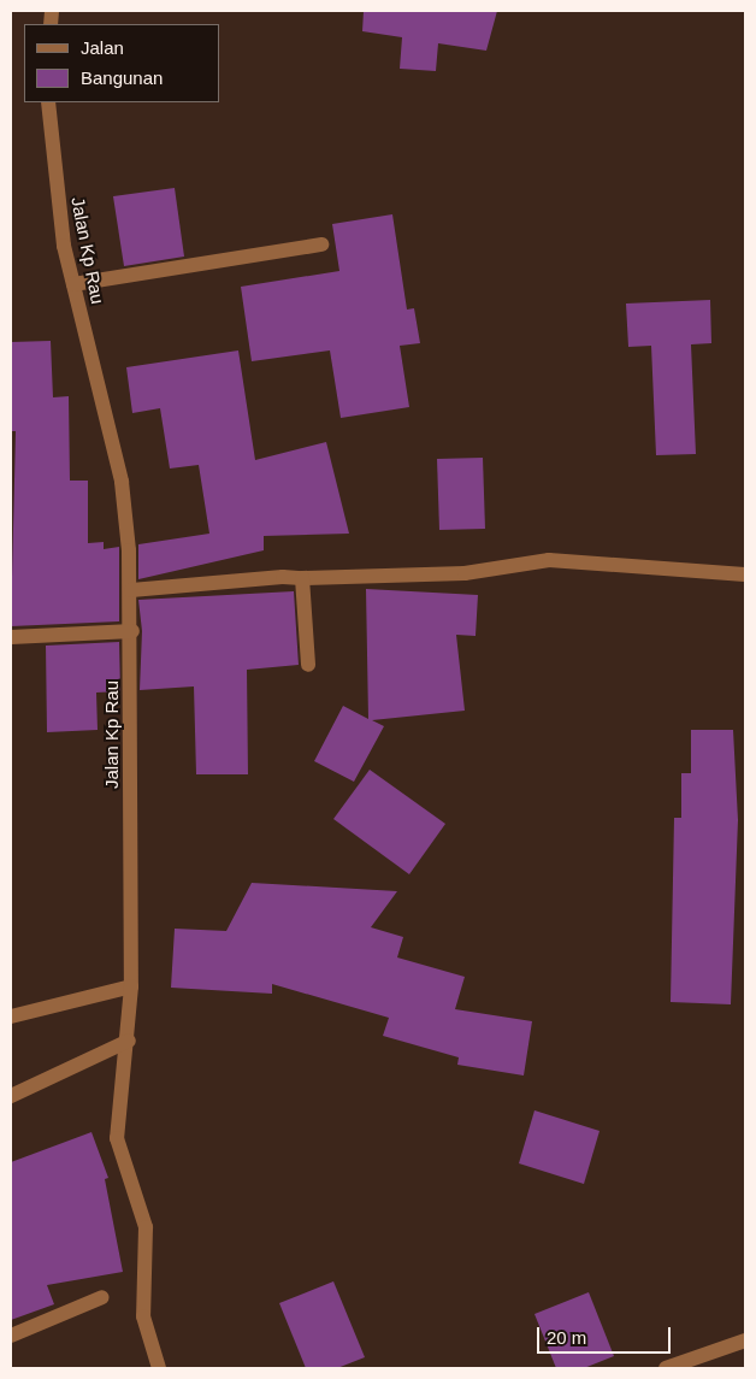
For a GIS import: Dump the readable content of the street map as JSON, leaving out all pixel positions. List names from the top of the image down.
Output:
{
  "streets": {
    "street": ["Jalan Kp Rau"]
  },
  "legend": ["Jalan", "Bangunan"],
  "scale_bar": "20 m"
}
